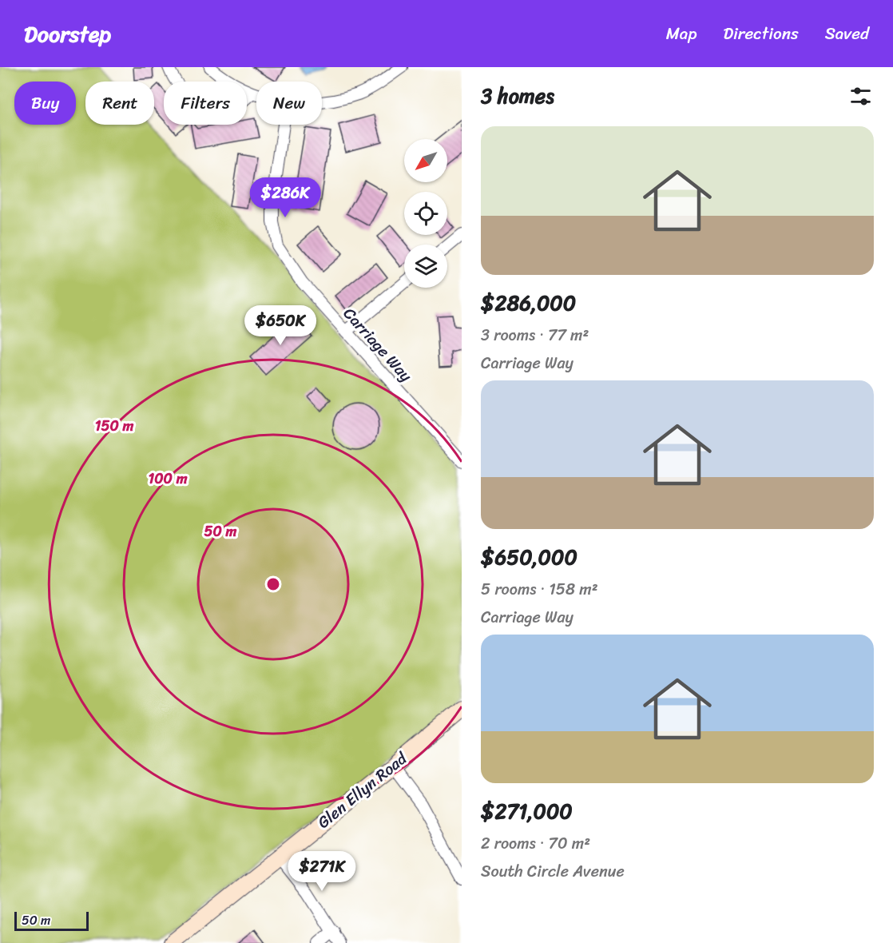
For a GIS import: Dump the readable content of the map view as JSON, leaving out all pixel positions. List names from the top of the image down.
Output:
{
  "streets": {
    "street": ["Carriage Way", "Glen Ellyn Road"]
  },
  "scale_bar": "50 m",
  "north": "bottom left",
  "page": {
    "header": "Doorstep",
    "nav": ["Map", "Directions", "Saved"],
    "heading": "3 homes",
    "chip": [
      "Buy",
      "Rent",
      "Filters",
      "New"
    ],
    "list": [
      {
        "name": "$286,000",
        "note": "3 rooms · 77 m² · Carriage Way"
      },
      {
        "name": "$650,000",
        "note": "5 rooms · 158 m² · Carriage Way"
      },
      {
        "name": "$271,000",
        "note": "2 rooms · 70 m² · South Circle Avenue"
      }
    ],
    "price": ["$286K", "$650K", "$271K"],
    "scale": "50 m"
  },
  "rings": ["150 m", "100 m", "50 m"]
}
